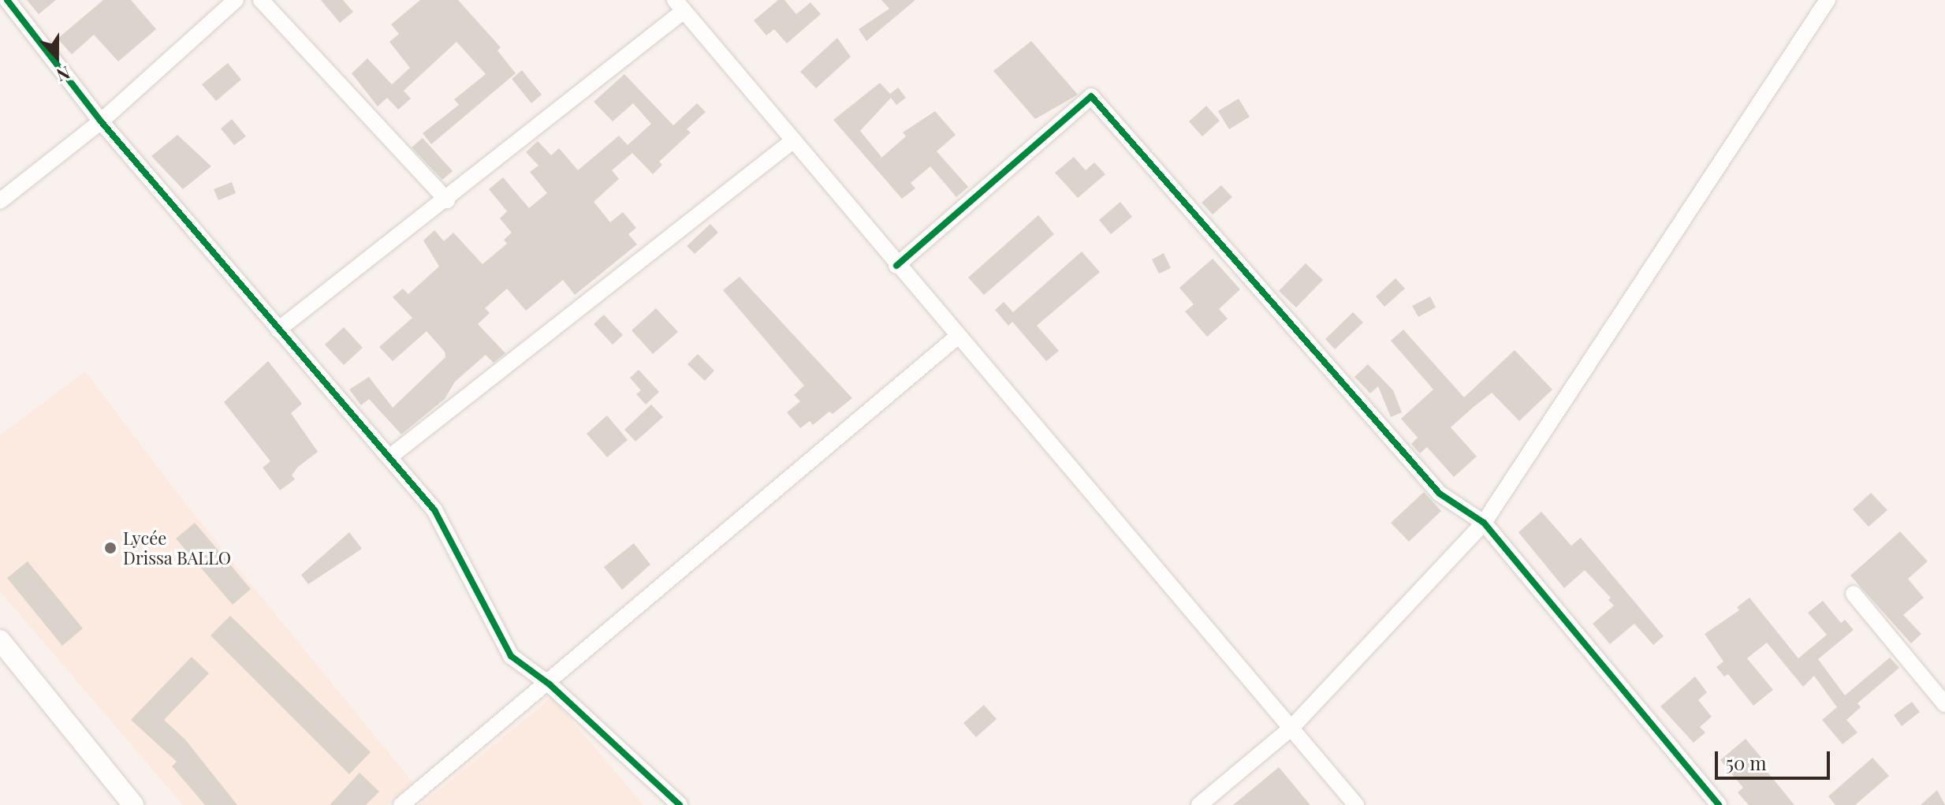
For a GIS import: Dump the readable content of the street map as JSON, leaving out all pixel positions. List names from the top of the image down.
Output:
{
  "places": ["Lycée Drissa BALLO"],
  "scale_bar": "50 m",
  "north": "bottom"
}
